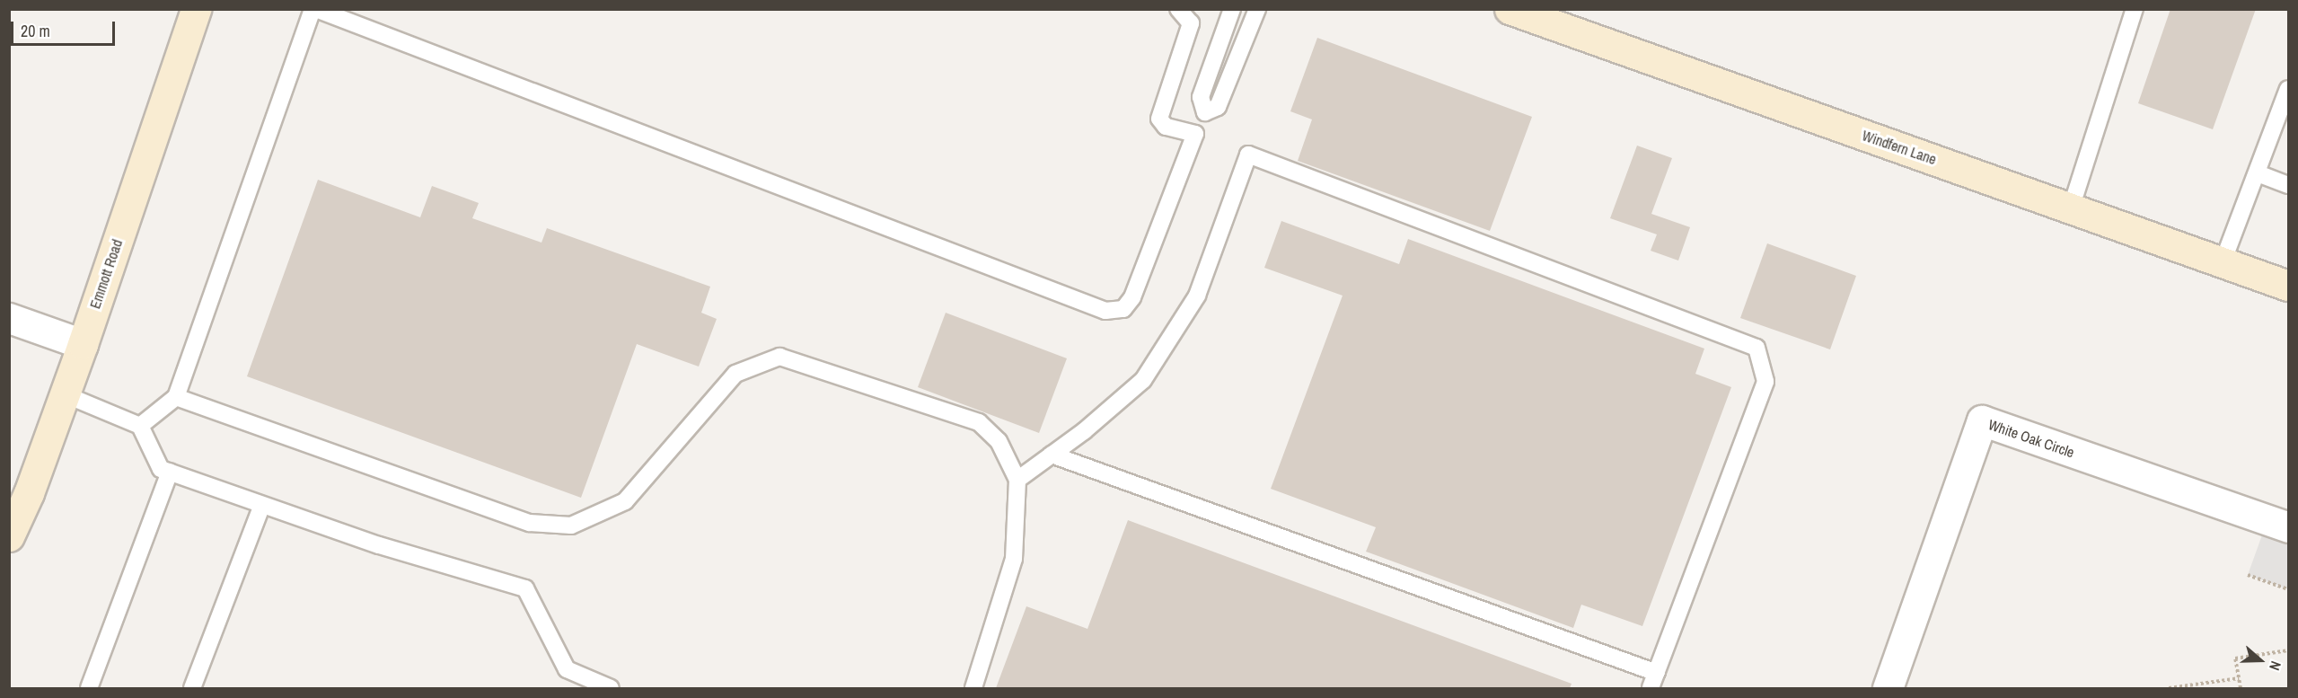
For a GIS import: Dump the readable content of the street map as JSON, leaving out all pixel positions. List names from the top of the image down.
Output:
{
  "streets": {
    "street": ["Windfern Lane", "Emmott Road", "White Oak Circle"]
  },
  "scale_bar": "20 m",
  "north": "right"
}
